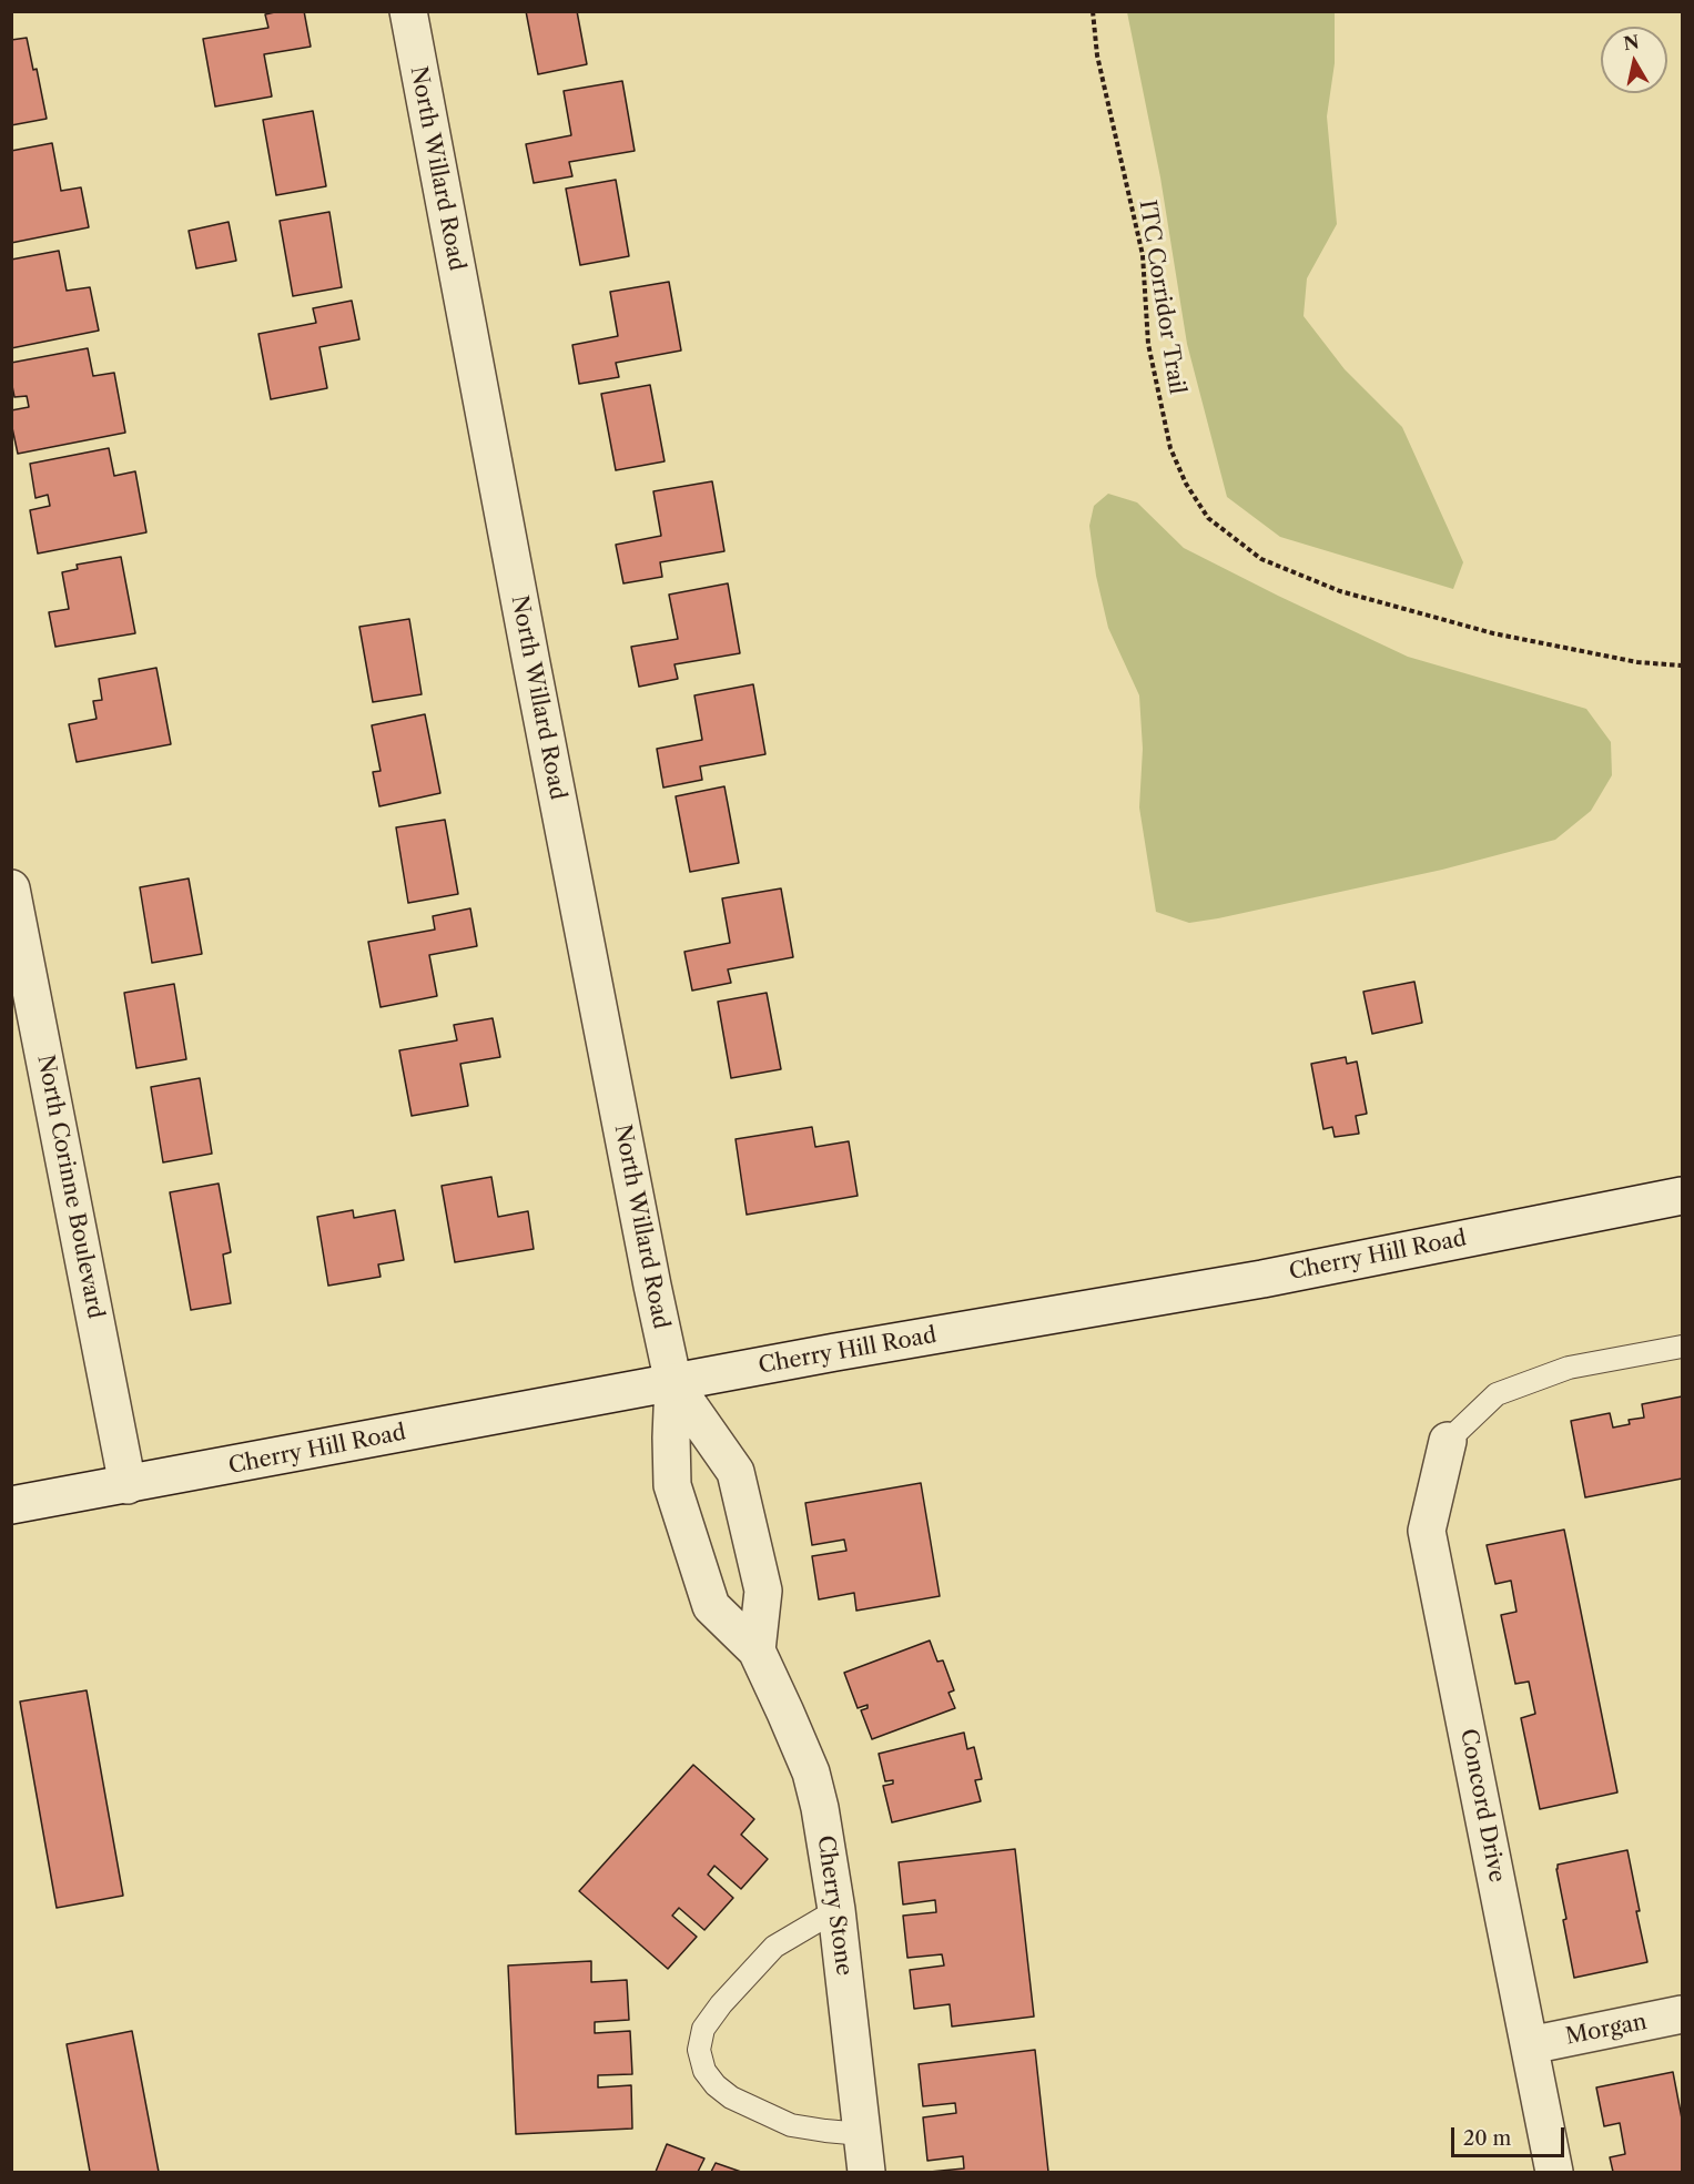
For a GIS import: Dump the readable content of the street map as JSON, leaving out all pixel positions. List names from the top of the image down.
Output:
{
  "streets": {
    "street": [
      "North Willard Road",
      "North Corinne Boulevard",
      "Cherry Hill Road",
      "Concord Drive",
      "Cherry Stone",
      "Morgan"
    ],
    "path": ["ITC Corridor Trail"]
  },
  "crossings": [
    ["North Willard Road", "Cherry Hill Road"],
    ["North Willard Road", "Cherry Stone"],
    ["North Corinne Boulevard", "Cherry Hill Road"],
    ["Cherry Hill Road", "Cherry Stone"],
    ["Concord Drive", "Morgan"]
  ],
  "scale_bar": "20 m",
  "north": "top"
}
